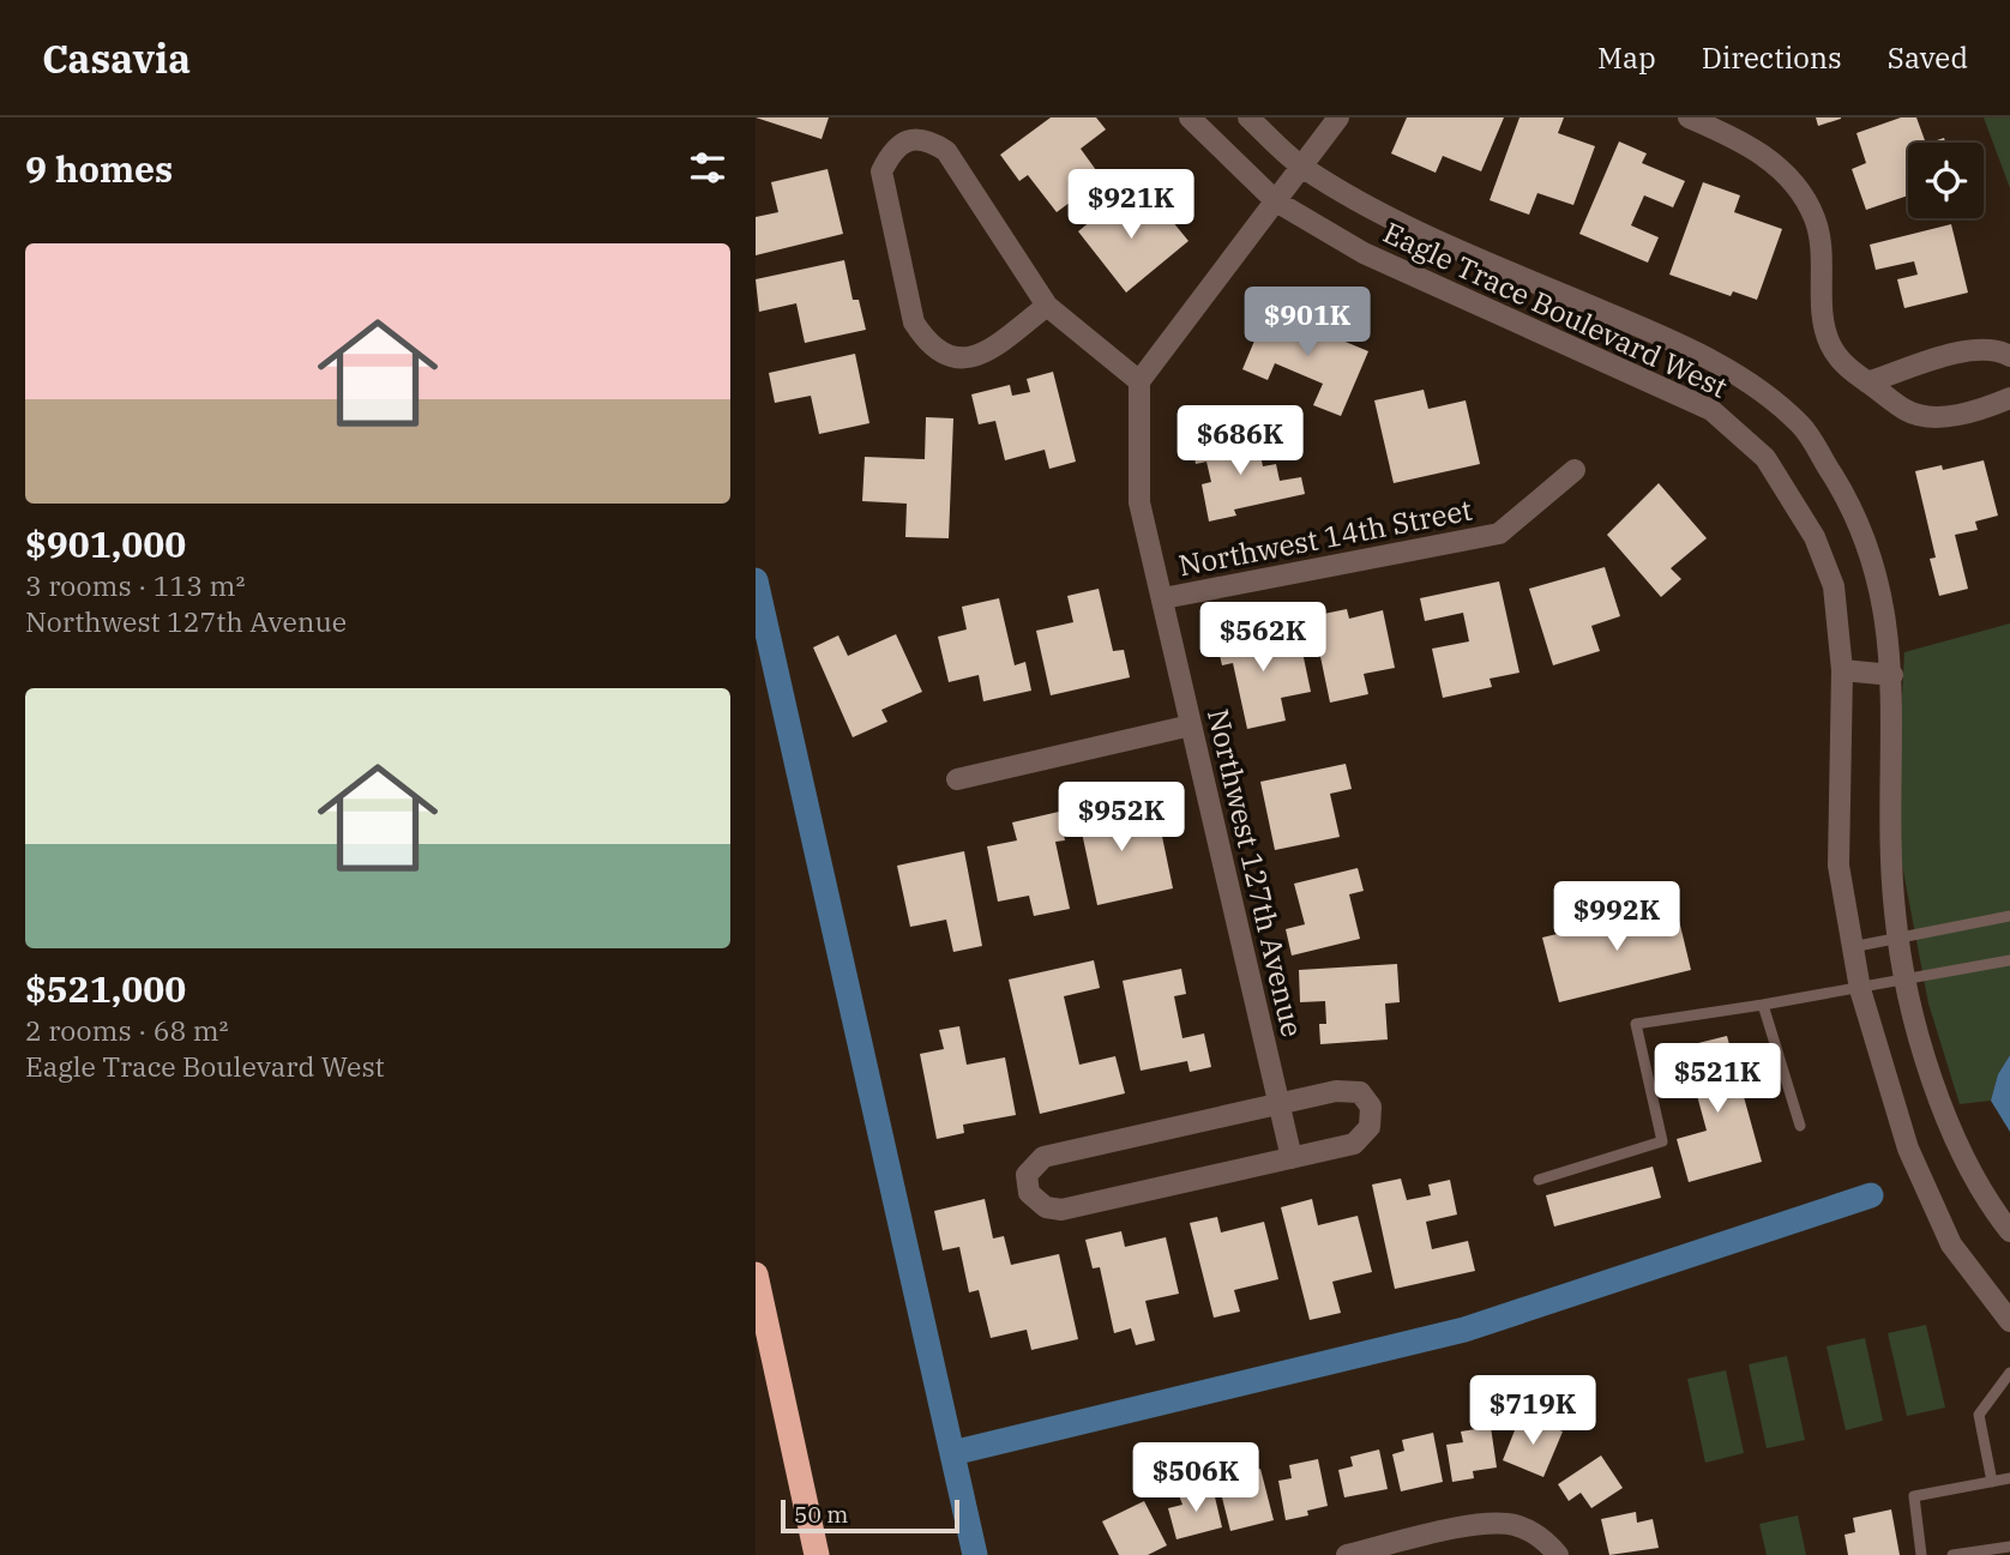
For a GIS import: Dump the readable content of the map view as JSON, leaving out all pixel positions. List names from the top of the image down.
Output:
{
  "streets": {
    "street": ["Eagle Trace Boulevard West", "Northwest 14th Street", "Northwest 127th Avenue"]
  },
  "crossings": [
    ["Northwest 14th Street", "Northwest 127th Avenue"]
  ],
  "scale_bar": "50 m",
  "page": {
    "header": "Casavia",
    "nav": ["Map", "Directions", "Saved"],
    "heading": "9 homes",
    "price": [
      "$921K",
      "$901K",
      "$686K",
      "$562K",
      "$952K",
      "$992K",
      "$521K",
      "$719K",
      "$506K"
    ],
    "list": [
      {
        "name": "$901,000",
        "note": "3 rooms · 113 m² · Northwest 127th Avenue"
      },
      {
        "name": "$521,000",
        "note": "2 rooms · 68 m² · Eagle Trace Boulevard West"
      }
    ],
    "scale": "50 m"
  }
}
